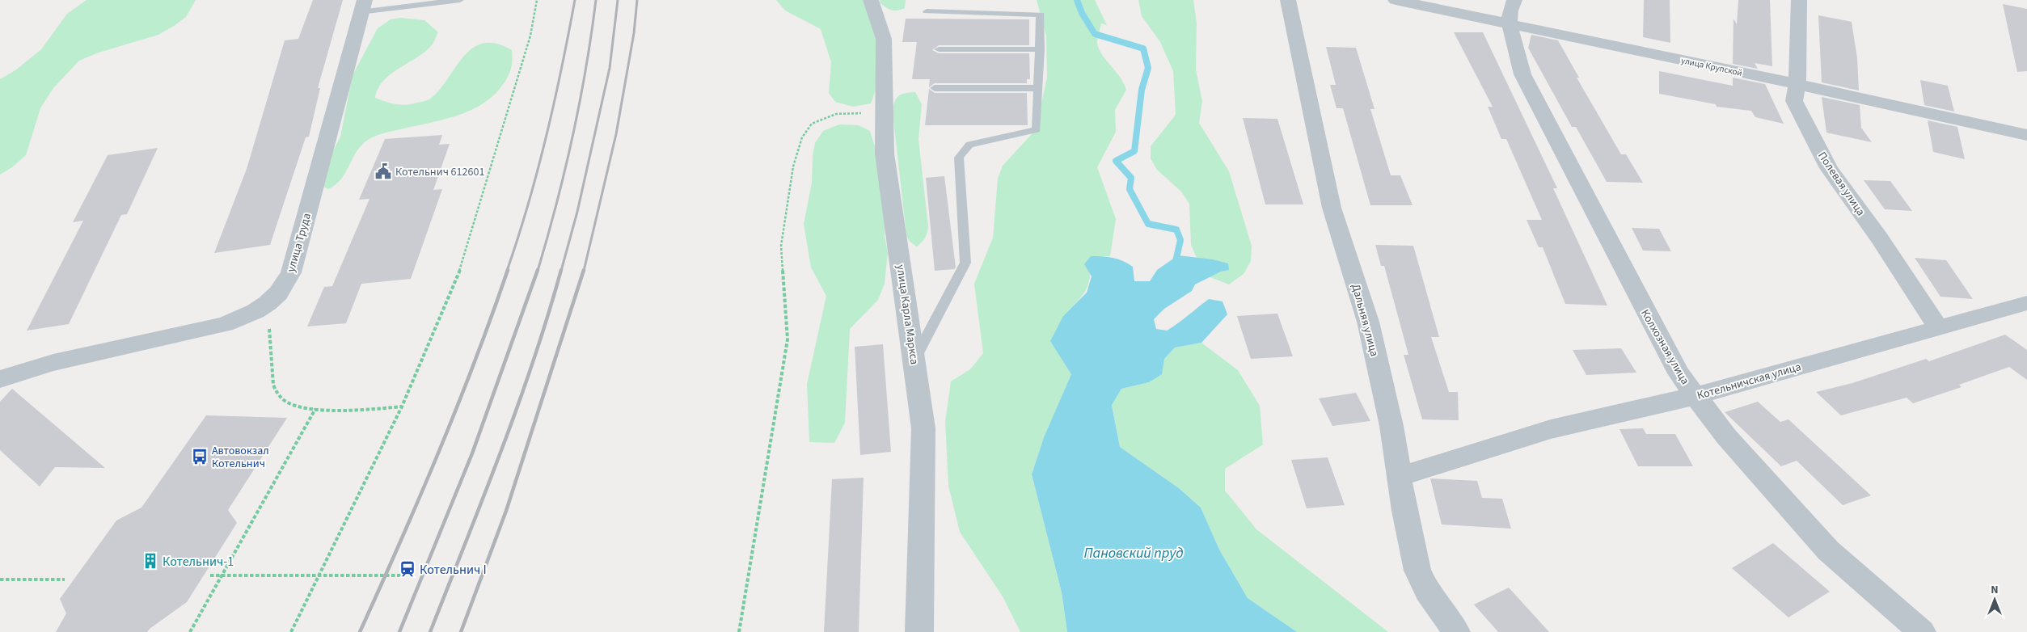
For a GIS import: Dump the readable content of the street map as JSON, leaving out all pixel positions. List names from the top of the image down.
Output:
{
  "streets": {
    "street": [
      "улица Крупской",
      "Полевая улица",
      "улица Труда",
      "улица Карла Маркса",
      "Дальняя улица",
      "Колхозная улица",
      "Котельничская улица"
    ]
  },
  "crossings": [
    ["улица Крупской", "Полевая улица"],
    ["улица Крупской", "Колхозная улица"],
    ["Полевая улица", "Котельничская улица"],
    ["Дальняя улица", "Котельничская улица"],
    ["Колхозная улица", "Котельничская улица"]
  ],
  "water": ["Пановский пруд"],
  "places": {
    "public building": ["Котельнич 612601"],
    "bus stop": ["Автовокзал Котельнич"],
    "building": ["Котельнич-1"],
    "station": ["Котельнич I"]
  },
  "north": "top"
}
